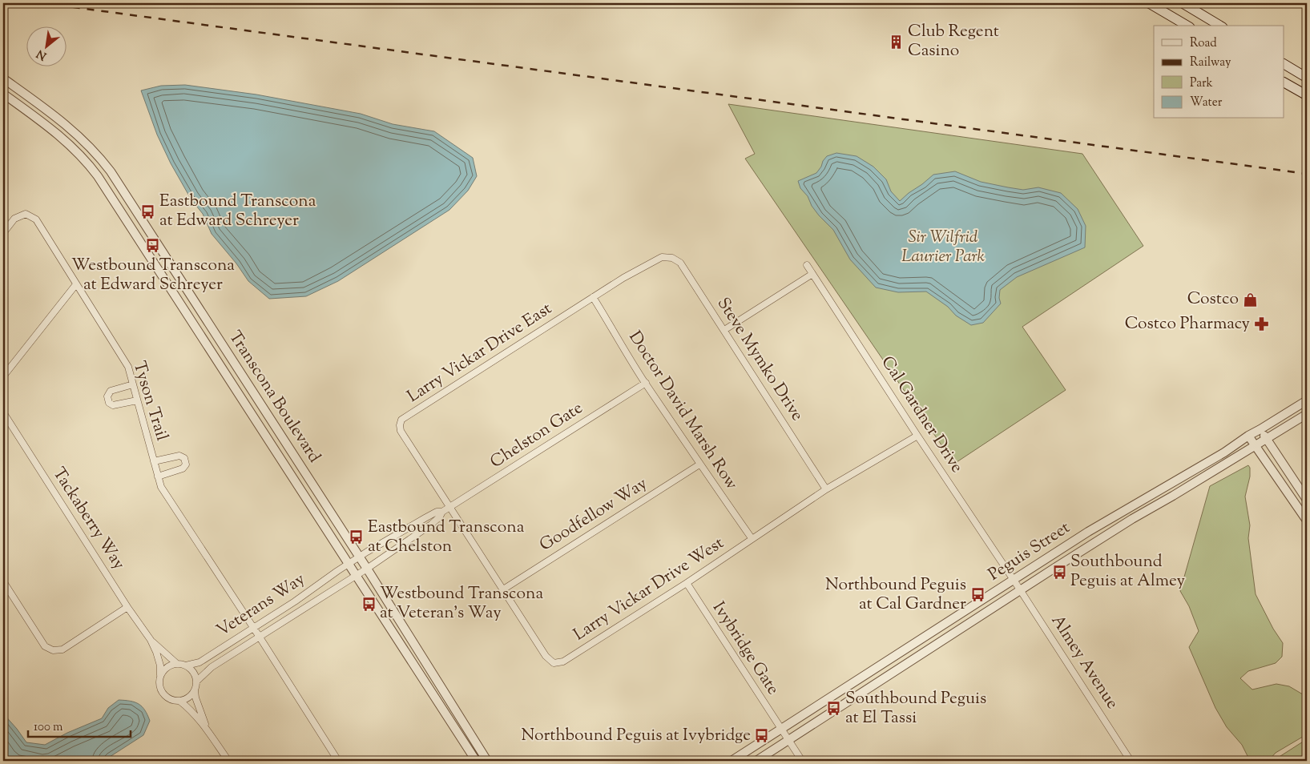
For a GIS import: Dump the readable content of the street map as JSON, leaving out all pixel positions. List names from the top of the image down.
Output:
{
  "streets": {
    "street": [
      "Larry Vickar Drive East",
      "Steve Mymko Drive",
      "Transcona Boulevard",
      "Tyson Trail",
      "Doctor David Marsh Row",
      "Cal Gardner Drive",
      "Chelston Gate",
      "Goodfellow Way",
      "Tackaberry Way",
      "Peguis Street",
      "Larry Vickar Drive West",
      "Veterans Way",
      "Ivybridge Gate",
      "Almey Avenue"
    ]
  },
  "crossings": [
    ["Larry Vickar Drive East", "Steve Mymko Drive"],
    ["Larry Vickar Drive East", "Doctor David Marsh Row"],
    ["Larry Vickar Drive East", "Chelston Gate"],
    ["Larry Vickar Drive East", "Larry Vickar Drive West"],
    ["Steve Mymko Drive", "Larry Vickar Drive West"],
    ["Transcona Boulevard", "Chelston Gate"],
    ["Transcona Boulevard", "Veterans Way"],
    ["Tyson Trail", "Veterans Way"],
    ["Doctor David Marsh Row", "Chelston Gate"],
    ["Doctor David Marsh Row", "Goodfellow Way"],
    ["Doctor David Marsh Row", "Larry Vickar Drive West"],
    ["Cal Gardner Drive", "Peguis Street"],
    ["Cal Gardner Drive", "Larry Vickar Drive West"],
    ["Cal Gardner Drive", "Almey Avenue"],
    ["Chelston Gate", "Larry Vickar Drive West"],
    ["Chelston Gate", "Veterans Way"],
    ["Goodfellow Way", "Larry Vickar Drive West"],
    ["Peguis Street", "Ivybridge Gate"],
    ["Peguis Street", "Almey Avenue"],
    ["Larry Vickar Drive West", "Ivybridge Gate"]
  ],
  "parks": ["Sir Wilfrid Laurier Park"],
  "places": {
    "building": ["Club Regent Casino"],
    "bus stop": [
      "Eastbound Transcona at Edward Schreyer",
      "Westbound Transcona at Edward Schreyer",
      "Eastbound Transcona at Chelston",
      "Southbound Peguis at Almey",
      "Northbound Peguis at Cal Gardner",
      "Westbound Transcona at Veteran's Way",
      "Southbound Peguis at El Tassi",
      "Northbound Peguis at Ivybridge"
    ],
    "shop": ["Costco"],
    "pharmacy": ["Costco Pharmacy"]
  },
  "legend": [
    "Road",
    "Railway",
    "Park",
    "Water"
  ],
  "scale_bar": "100 m",
  "north": "bottom left"
}
